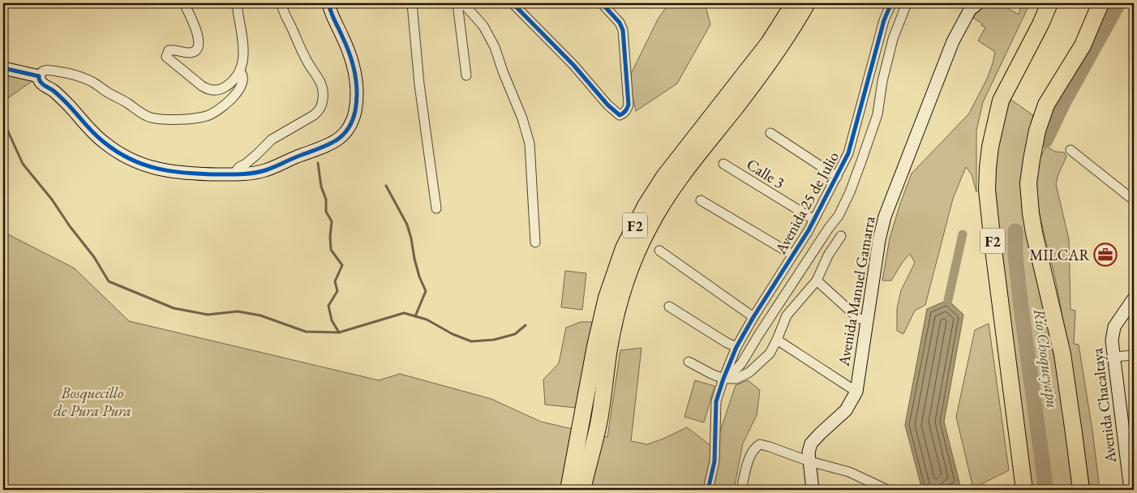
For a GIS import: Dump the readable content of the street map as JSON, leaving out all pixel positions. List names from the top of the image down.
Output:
{
  "streets": {
    "highway": ["F2"],
    "street": [
      "Calle 3",
      "Avenida 25 de Julio",
      "Avenida Manuel Gamarra",
      "Avenida Chacaltaya"
    ]
  },
  "crossings": [
    ["Calle 3", "Avenida 25 de Julio"]
  ],
  "water": ["Río Choqueyapu"],
  "parks": ["Bosquecillo de Pura Pura"],
  "places": {
    "office": ["MILCAR"]
  }
}
